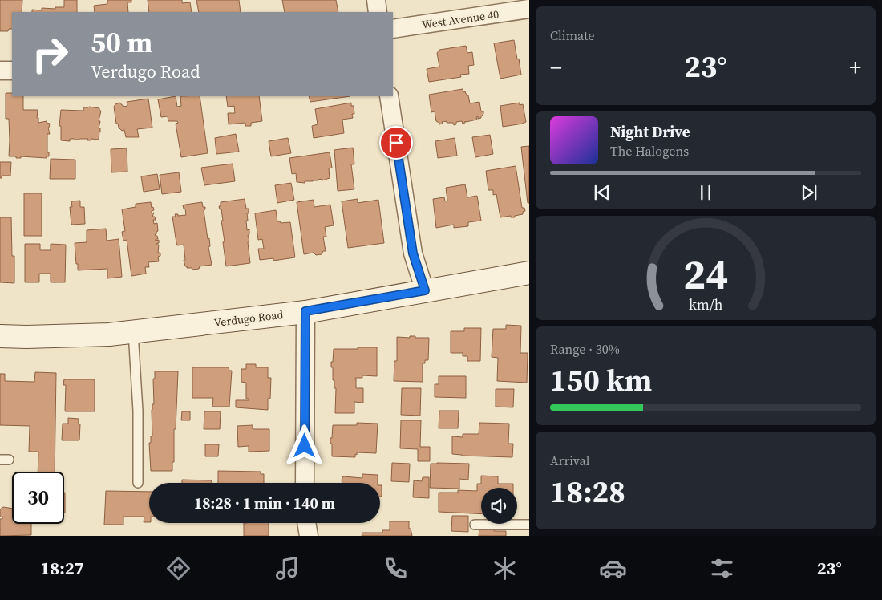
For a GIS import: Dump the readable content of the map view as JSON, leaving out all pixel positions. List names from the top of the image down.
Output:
{
  "streets": {
    "main road": ["Verdugo Road"],
    "street": ["West Avenue 40"]
  },
  "page": {
    "tile": [
      "Climate",
      ["Range · 30%", "150 km"],
      ["Arrival", "18:28"]
    ],
    "turn": ["50 m", "Verdugo Road"],
    "heat": ["−", "23°", "+"],
    "song": ["Night Drive", "The Halogens"],
    "limit": "30",
    "trip": "18:28 · 1 min · 140 m",
    "tabs": ["18:27", "23°"],
    "gauge": ["24", "km/h"]
  }
}
